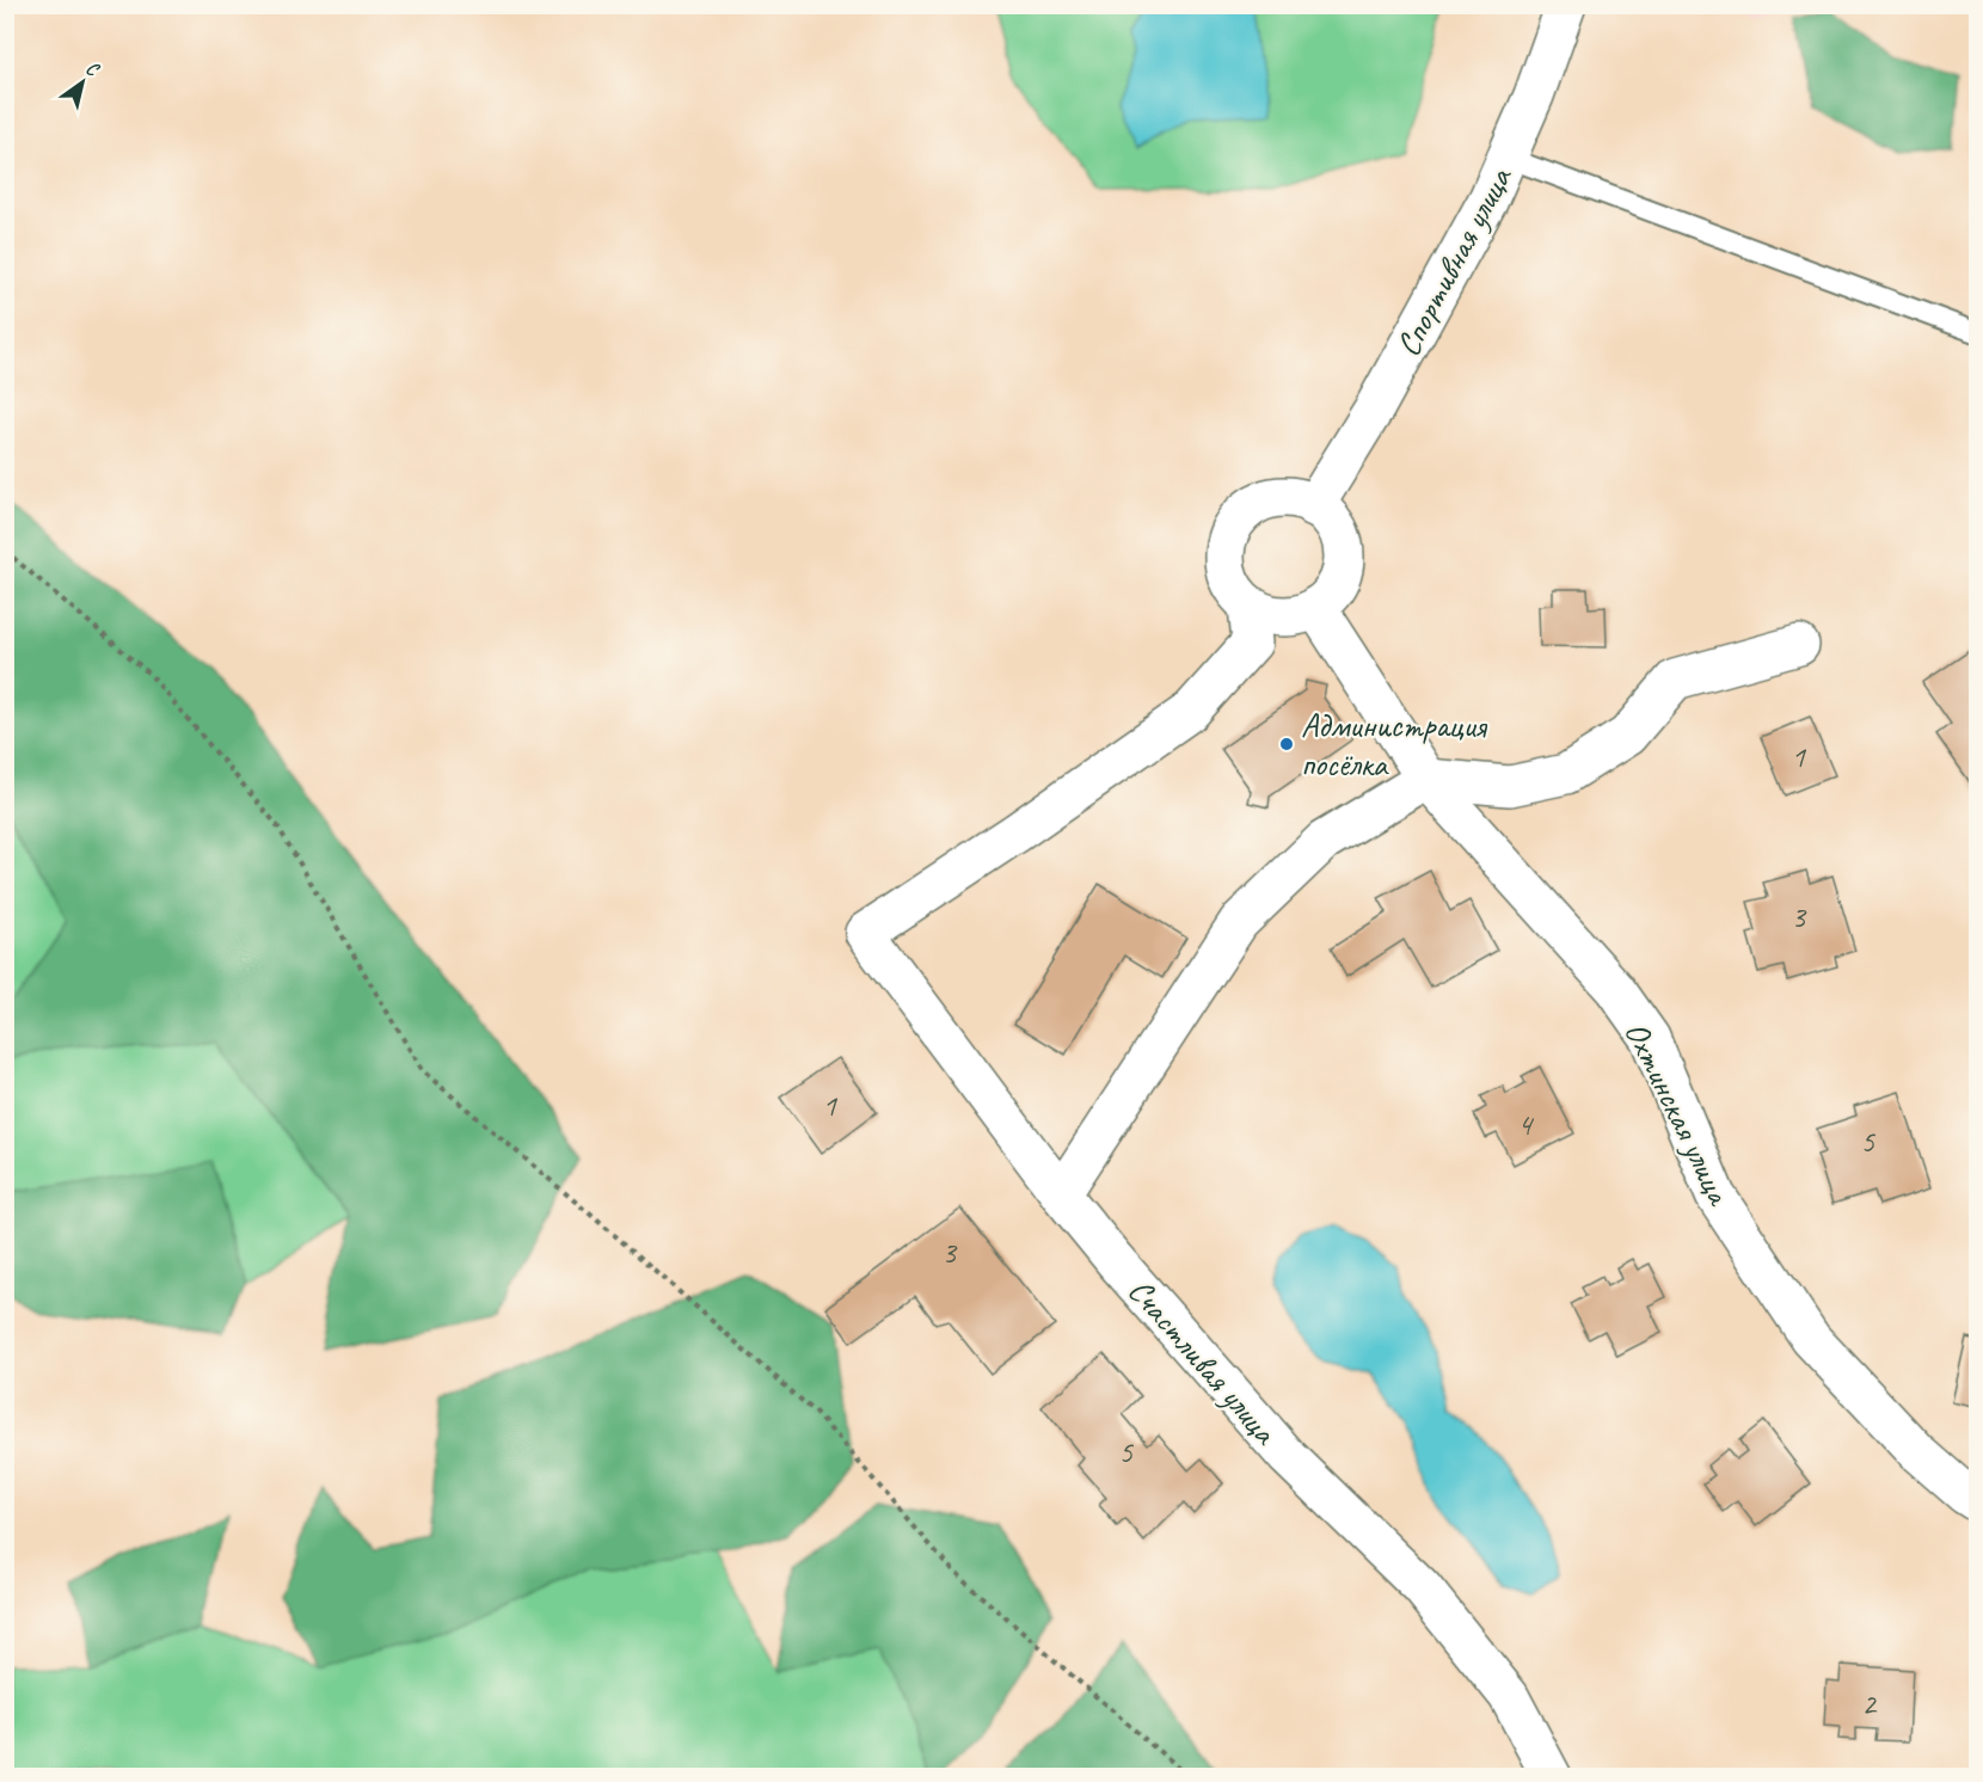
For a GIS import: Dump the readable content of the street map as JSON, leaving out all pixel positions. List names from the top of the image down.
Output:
{
  "streets": {
    "street": ["Спортивная улица", "Охтинская улица", "Счастливая улица"]
  },
  "crossings": [
    ["Спортивная улица", "Охтинская улица"],
    ["Спортивная улица", "Счастливая улица"],
    ["Охтинская улица", "Счастливая улица"]
  ],
  "places": ["Администрация посёлка"],
  "house_numbers": [
    "1",
    "3",
    "1",
    "4",
    "5",
    "3",
    "5",
    "2"
  ],
  "north": "top right"
}
